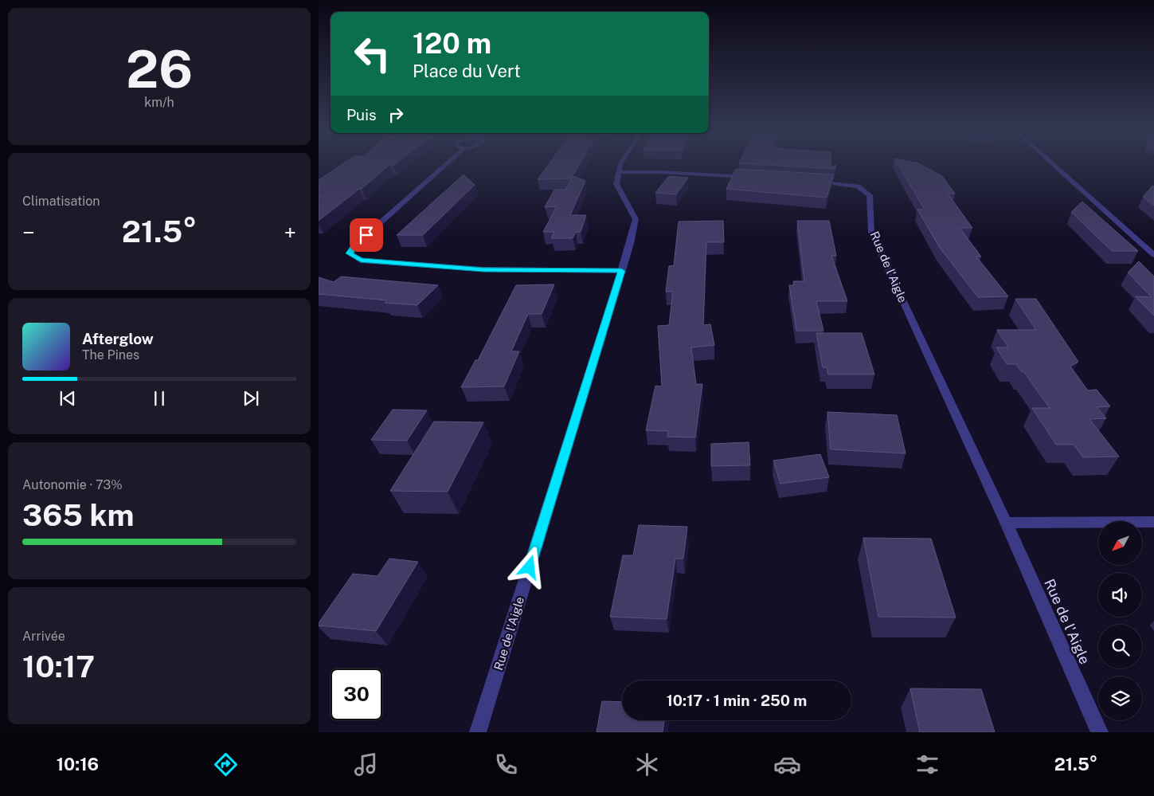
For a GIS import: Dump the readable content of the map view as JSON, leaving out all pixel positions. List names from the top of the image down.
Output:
{
  "streets": {
    "street": ["Rue de l'Aigle"]
  },
  "north": "bottom left",
  "page": {
    "tile": [
      ["26", "km/h"],
      "Climatisation",
      ["Autonomie · 73%", "365 km"],
      ["Arrivée", "10:17"]
    ],
    "turn": ["120 m", "Place du Vert"],
    "then": "Puis",
    "heat": ["−", "21.5°", "+"],
    "song": ["Afterglow", "The Pines"],
    "limit": "30",
    "trip": "10:17 · 1 min · 250 m",
    "tabs": ["10:16", "21.5°"]
  }
}
